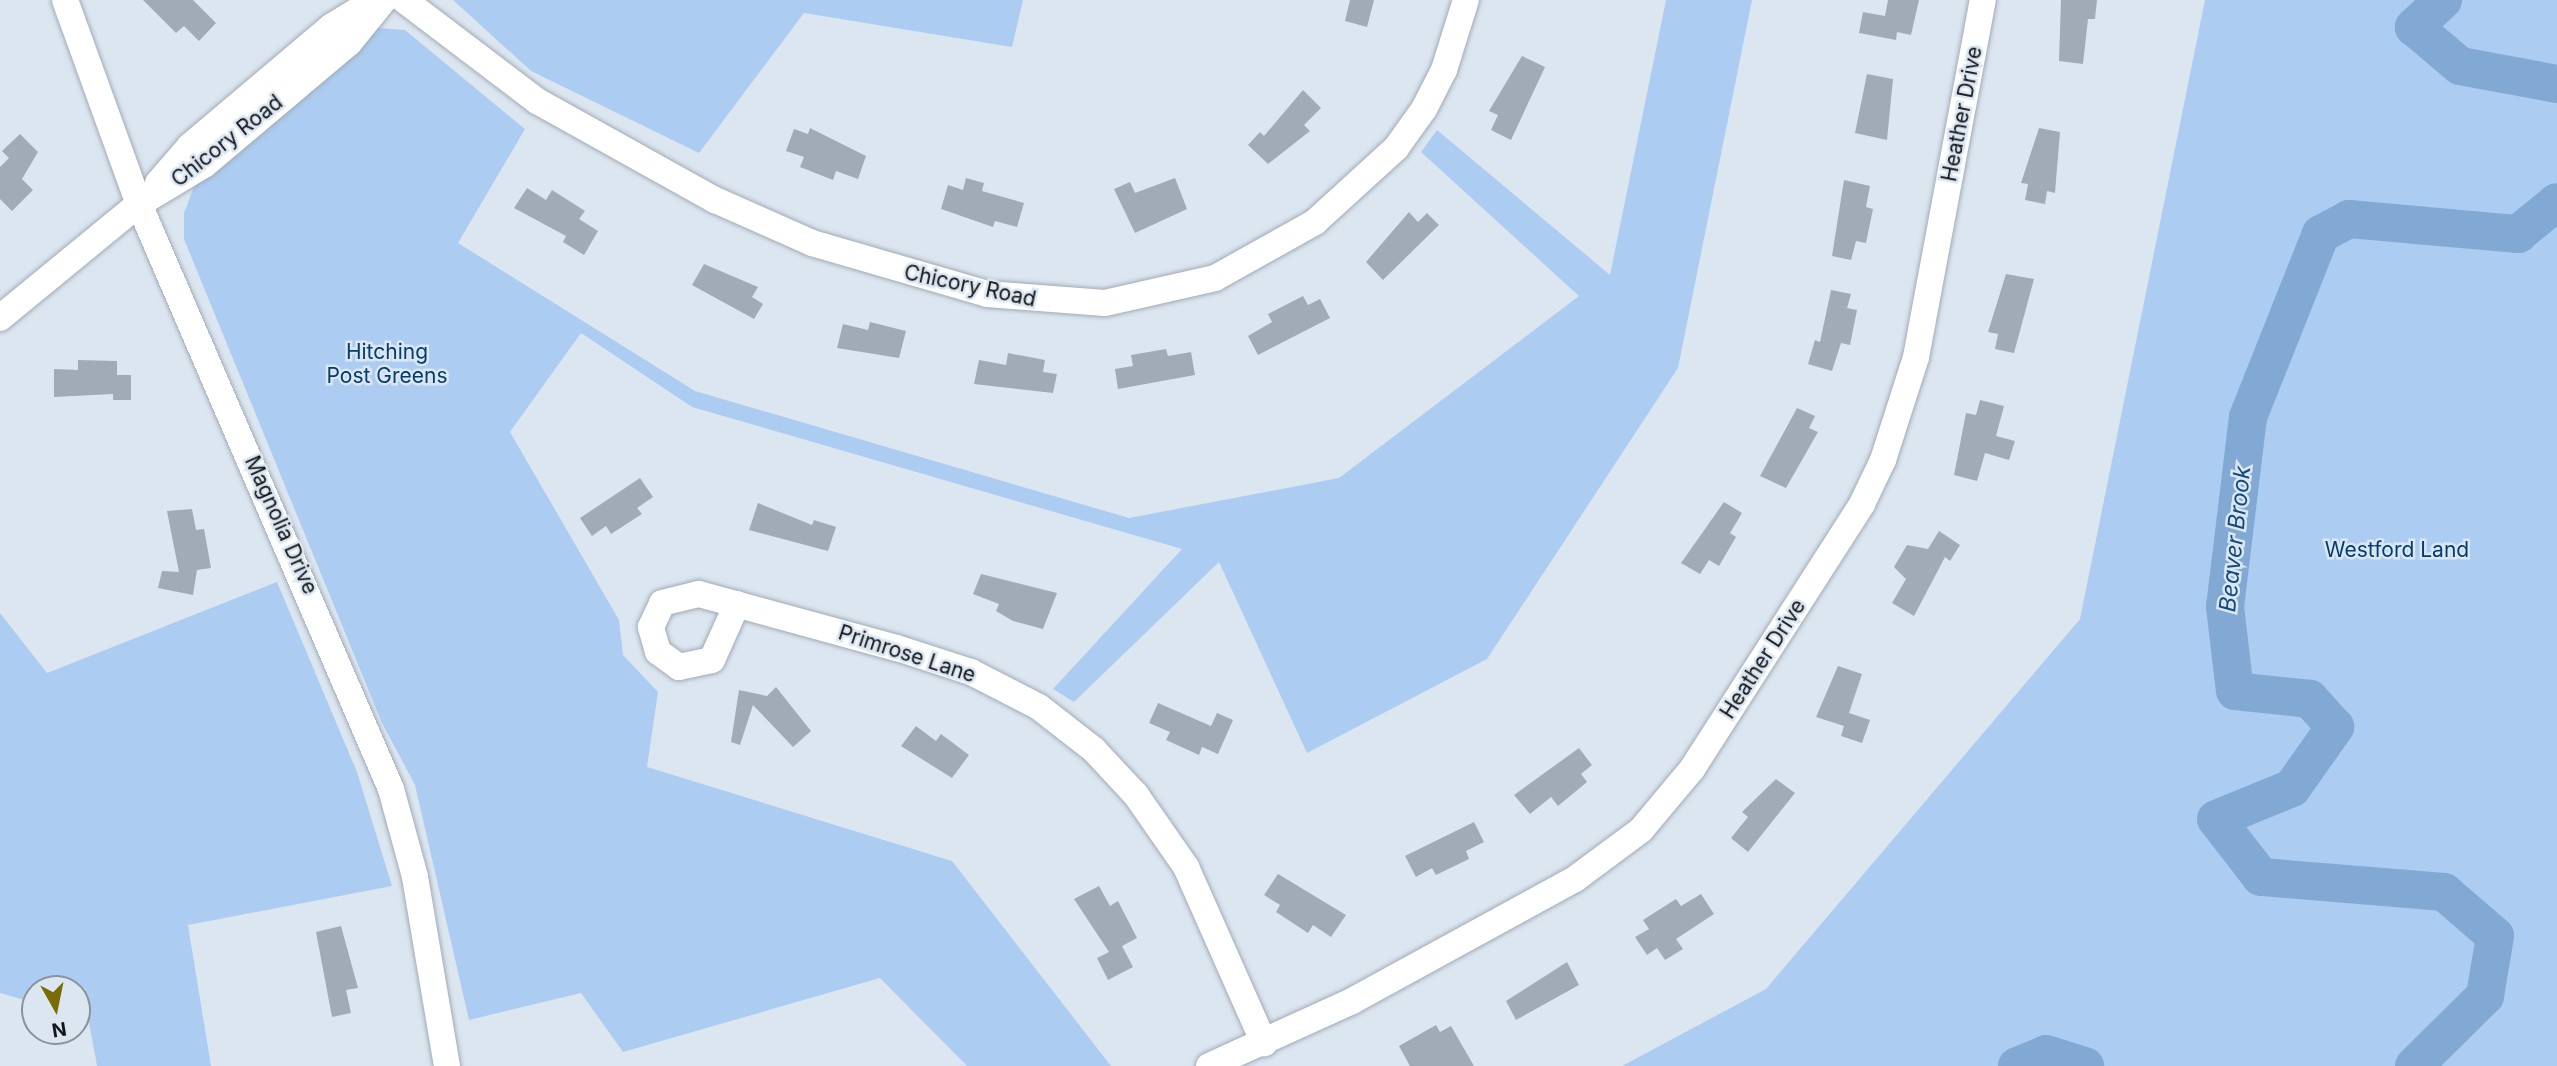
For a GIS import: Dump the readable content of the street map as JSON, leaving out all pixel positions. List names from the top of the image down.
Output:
{
  "streets": {
    "street": [
      "Heather Drive",
      "Chicory Road",
      "Magnolia Drive",
      "Primrose Lane"
    ]
  },
  "crossings": [
    ["Heather Drive", "Primrose Lane"],
    ["Chicory Road", "Magnolia Drive"]
  ],
  "water": ["Beaver Brook"],
  "parks": ["Hitching Post Greens", "Westford Land"],
  "north": "bottom"
}
